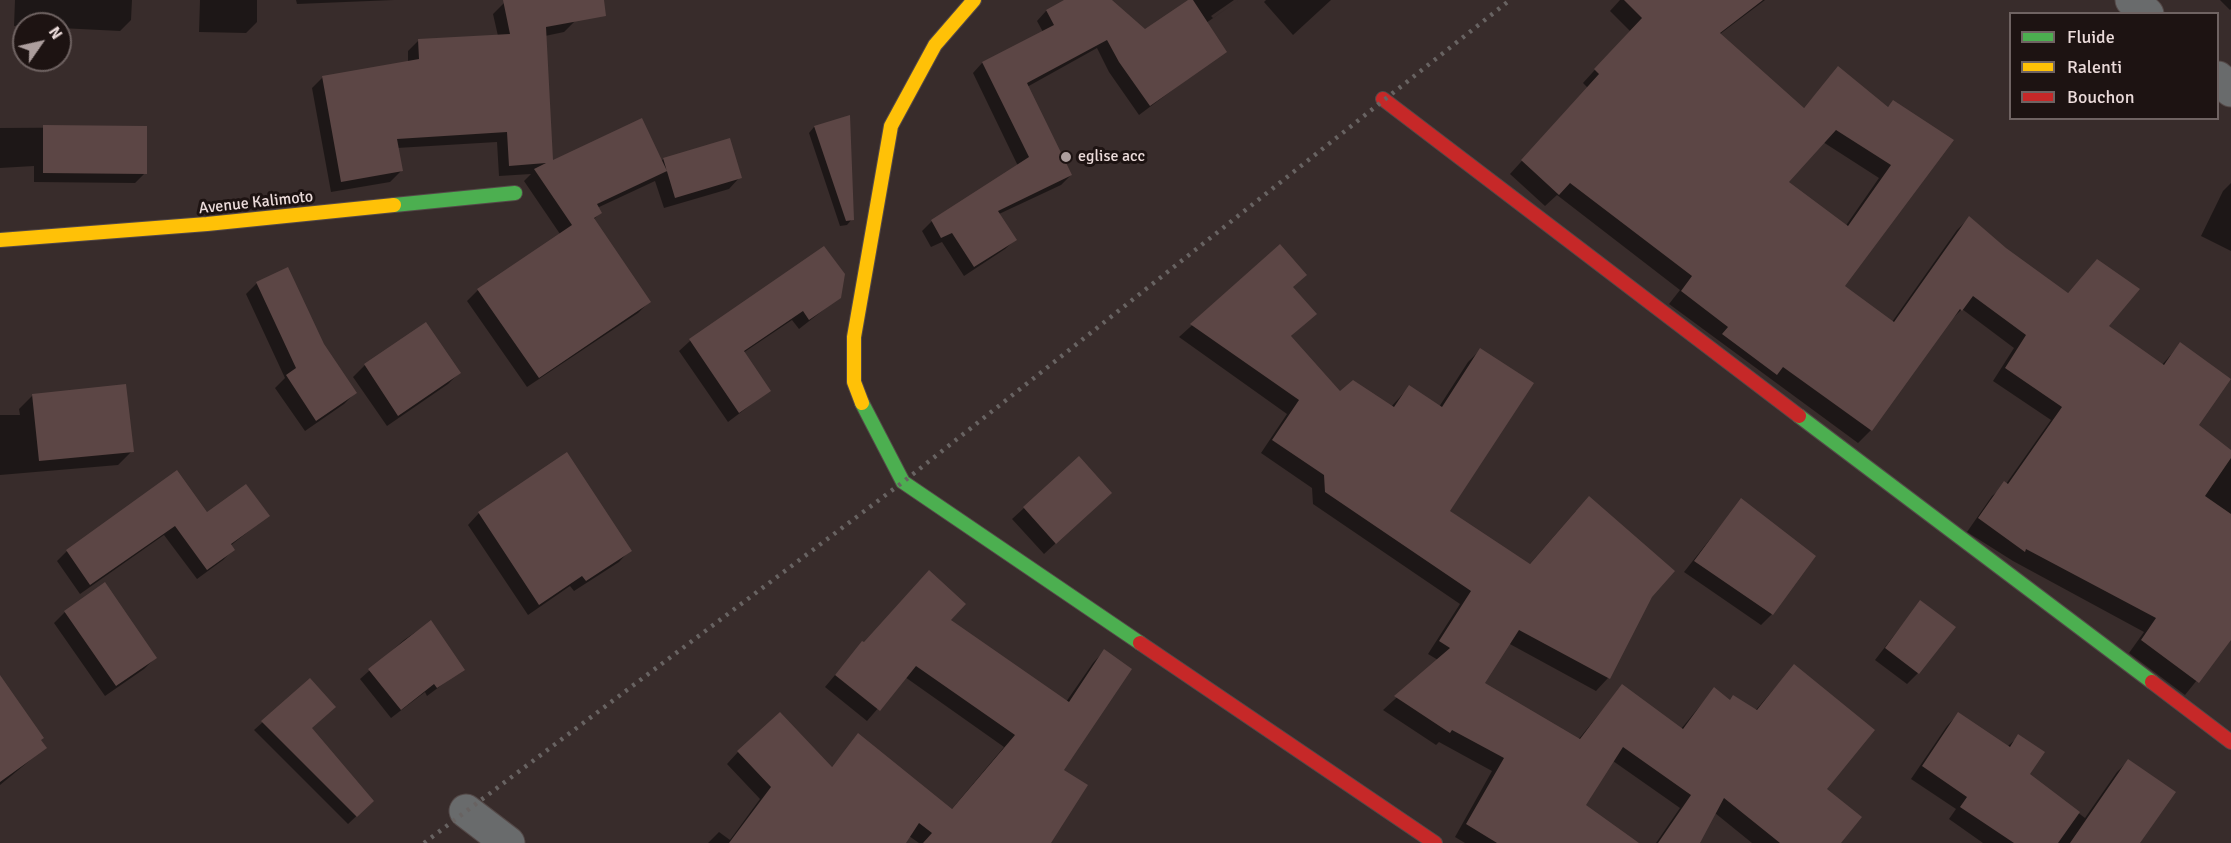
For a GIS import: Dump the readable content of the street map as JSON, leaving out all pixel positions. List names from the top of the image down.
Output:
{
  "streets": {
    "street": ["Avenue Kalimoto"]
  },
  "places": ["eglise acc"],
  "legend": ["Fluide", "Ralenti", "Bouchon"],
  "north": "top right"
}
